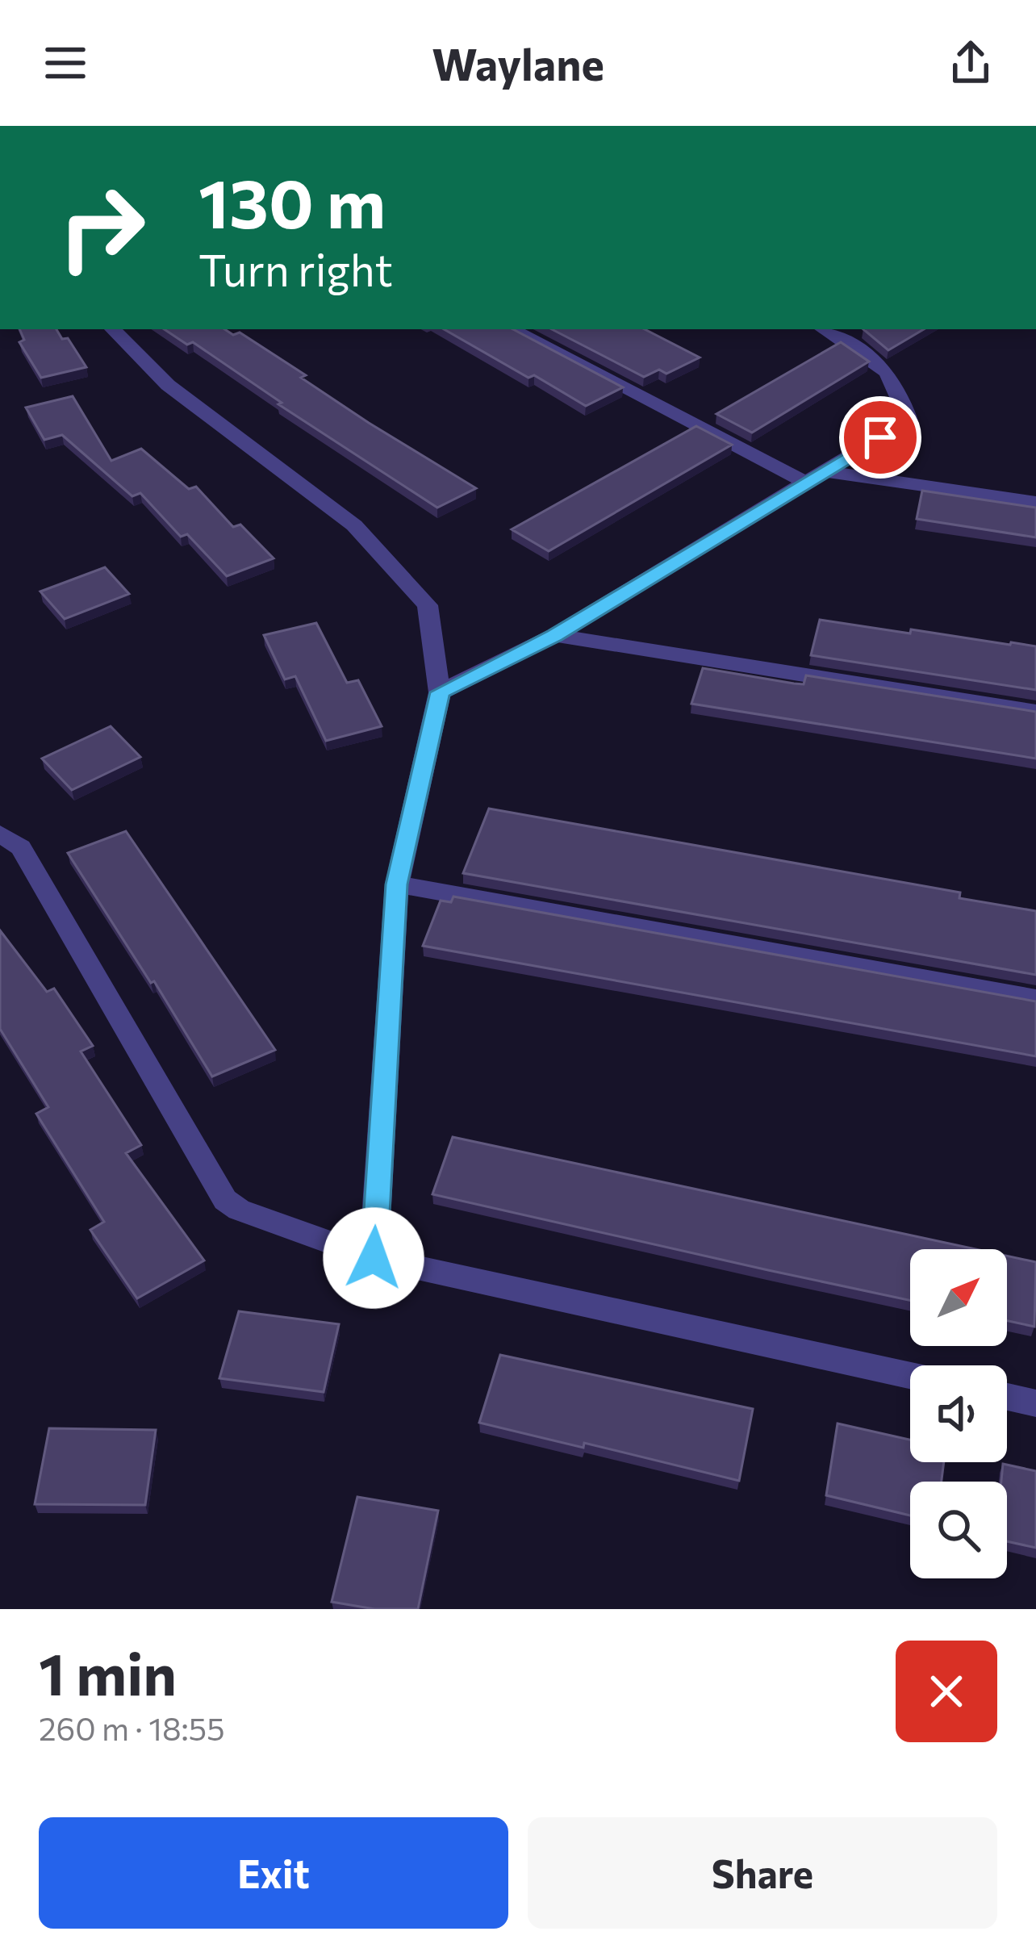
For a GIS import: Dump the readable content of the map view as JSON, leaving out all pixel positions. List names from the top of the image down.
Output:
{
  "north": "top right",
  "page": {
    "header": "Waylane",
    "turn": ["130 m", "Turn right"],
    "heading": ["1 min", "260 m · 18:55"],
    "buttons": ["Exit", "Share"]
  }
}
